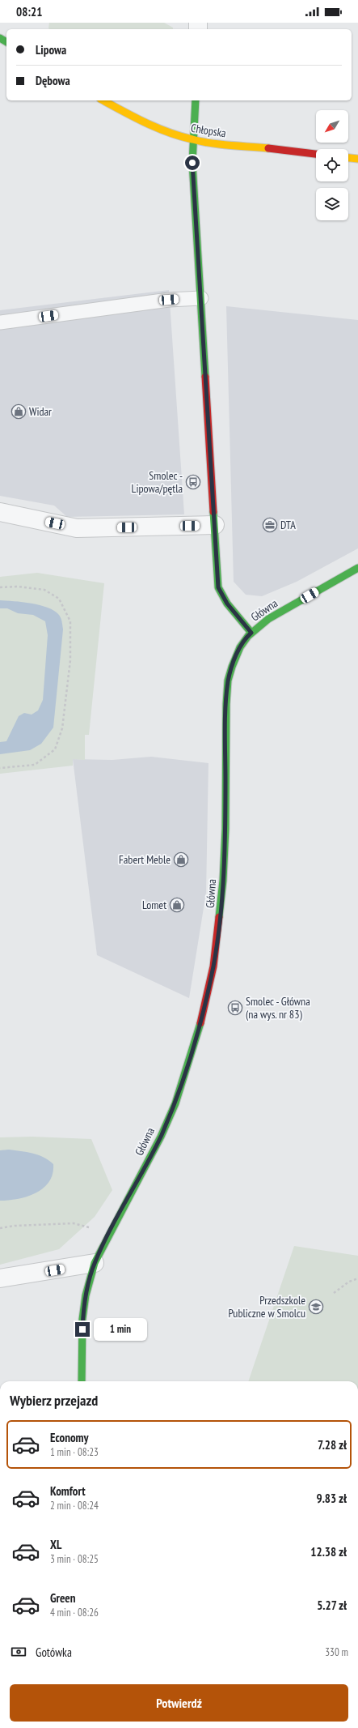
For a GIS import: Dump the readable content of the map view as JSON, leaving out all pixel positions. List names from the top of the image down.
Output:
{
  "streets": {
    "street": ["Chłopska", "Główna"]
  },
  "places": {
    "shop": ["Widar", "Fabert Meble", "Lomet"],
    "bus stop": ["Smolec - Lipowa/pętla", "Smolec - Główna (na wys. nr 83)"],
    "office": ["DTA"],
    "school or university": ["Przedszkole Publiczne w Smolcu"]
  },
  "north": "bottom left",
  "page": {
    "status": "08:21",
    "banner": ["Lipowa", "Dębowa"],
    "bubble": "1 min",
    "heading": "Wybierz przejazd",
    "list": [
      {
        "name": "Economy",
        "note": "1 min · 08:23",
        "value": "7.28 zł"
      },
      {
        "name": "Komfort",
        "note": "2 min · 08:24",
        "value": "9.83 zł"
      },
      {
        "name": "XL",
        "note": "3 min · 08:25",
        "value": "12.38 zł"
      },
      {
        "name": "Green",
        "note": "4 min · 08:26",
        "value": "5.27 zł"
      }
    ],
    "pay": ["Gotówka", "330 m"],
    "buttons": "Potwierdź"
  }
}
